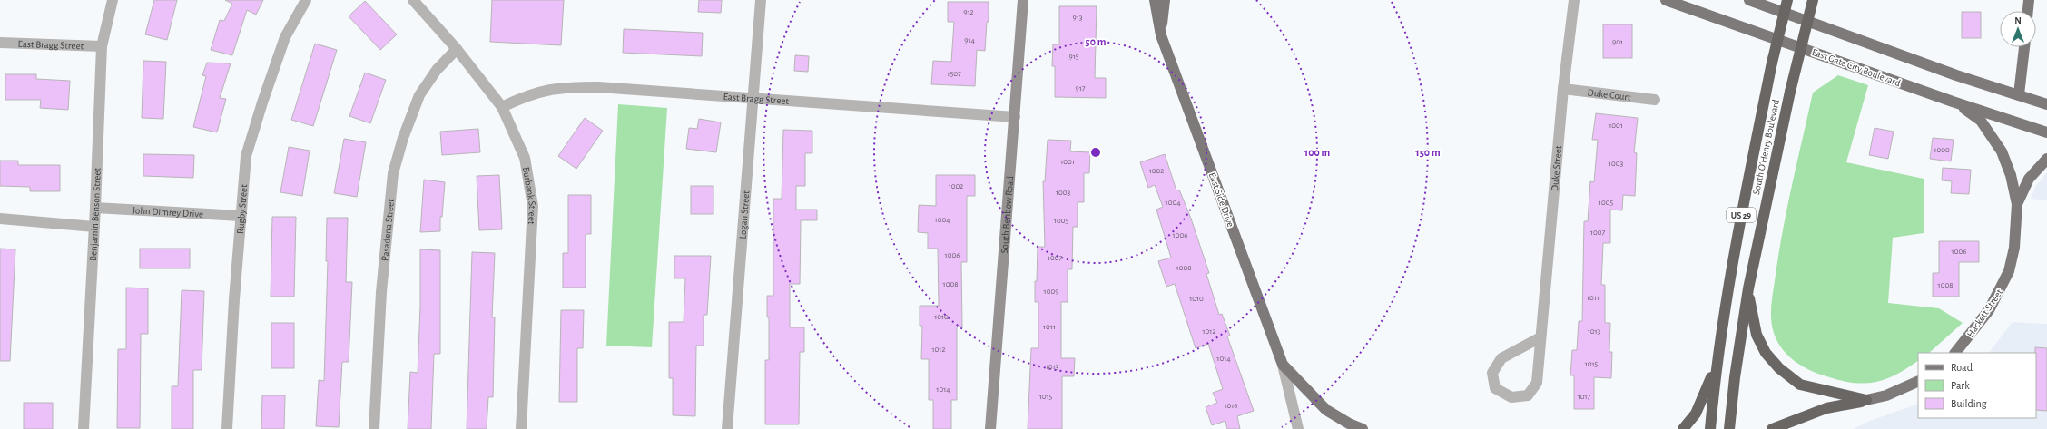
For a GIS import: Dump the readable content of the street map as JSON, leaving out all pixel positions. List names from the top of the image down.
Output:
{
  "streets": {
    "highway": ["South O'Henry Boulevard", "US 29"],
    "main road": [
      "East Gate City Boulevard",
      "East Side Drive",
      "South Benbow Road",
      "Hackett Street"
    ],
    "street": [
      "East Bragg Street",
      "Duke Court",
      "Duke Street",
      "Burbank Street",
      "Rugby Street",
      "John Dimrey Drive",
      "Benjamin Benson Street",
      "Logan Street",
      "Pasadena Street"
    ]
  },
  "crossings": [
    ["East Bragg Street", "Burbank Street"],
    ["East Bragg Street", "Benjamin Benson Street"],
    ["East Bragg Street", "Logan Street"],
    ["East Bragg Street", "South Benbow Road"],
    ["East Gate City Boulevard", "Hackett Street"],
    ["Duke Court", "Duke Street"],
    ["Burbank Street", "Pasadena Street"],
    ["Rugby Street", "John Dimrey Drive"],
    ["John Dimrey Drive", "Benjamin Benson Street"]
  ],
  "house_numbers": [
    "912",
    "913",
    "914",
    "901",
    "915",
    "1507",
    "917",
    "1001",
    "1000",
    "1001",
    "1003",
    "1002",
    "1002",
    "1003",
    "1004",
    "1005",
    "1004",
    "1005",
    "1007",
    "1006",
    "1006",
    "1006",
    "1007",
    "1008",
    "1008",
    "1008",
    "1009",
    "1011",
    "1010",
    "1010",
    "1011",
    "1012",
    "1013",
    "1012",
    "1014",
    "1015",
    "1013",
    "1014",
    "1015",
    "1017",
    "1016"
  ],
  "legend": ["Road", "Park", "Building"],
  "north": "top",
  "rings": ["50 m", "100 m", "150 m"]
}
